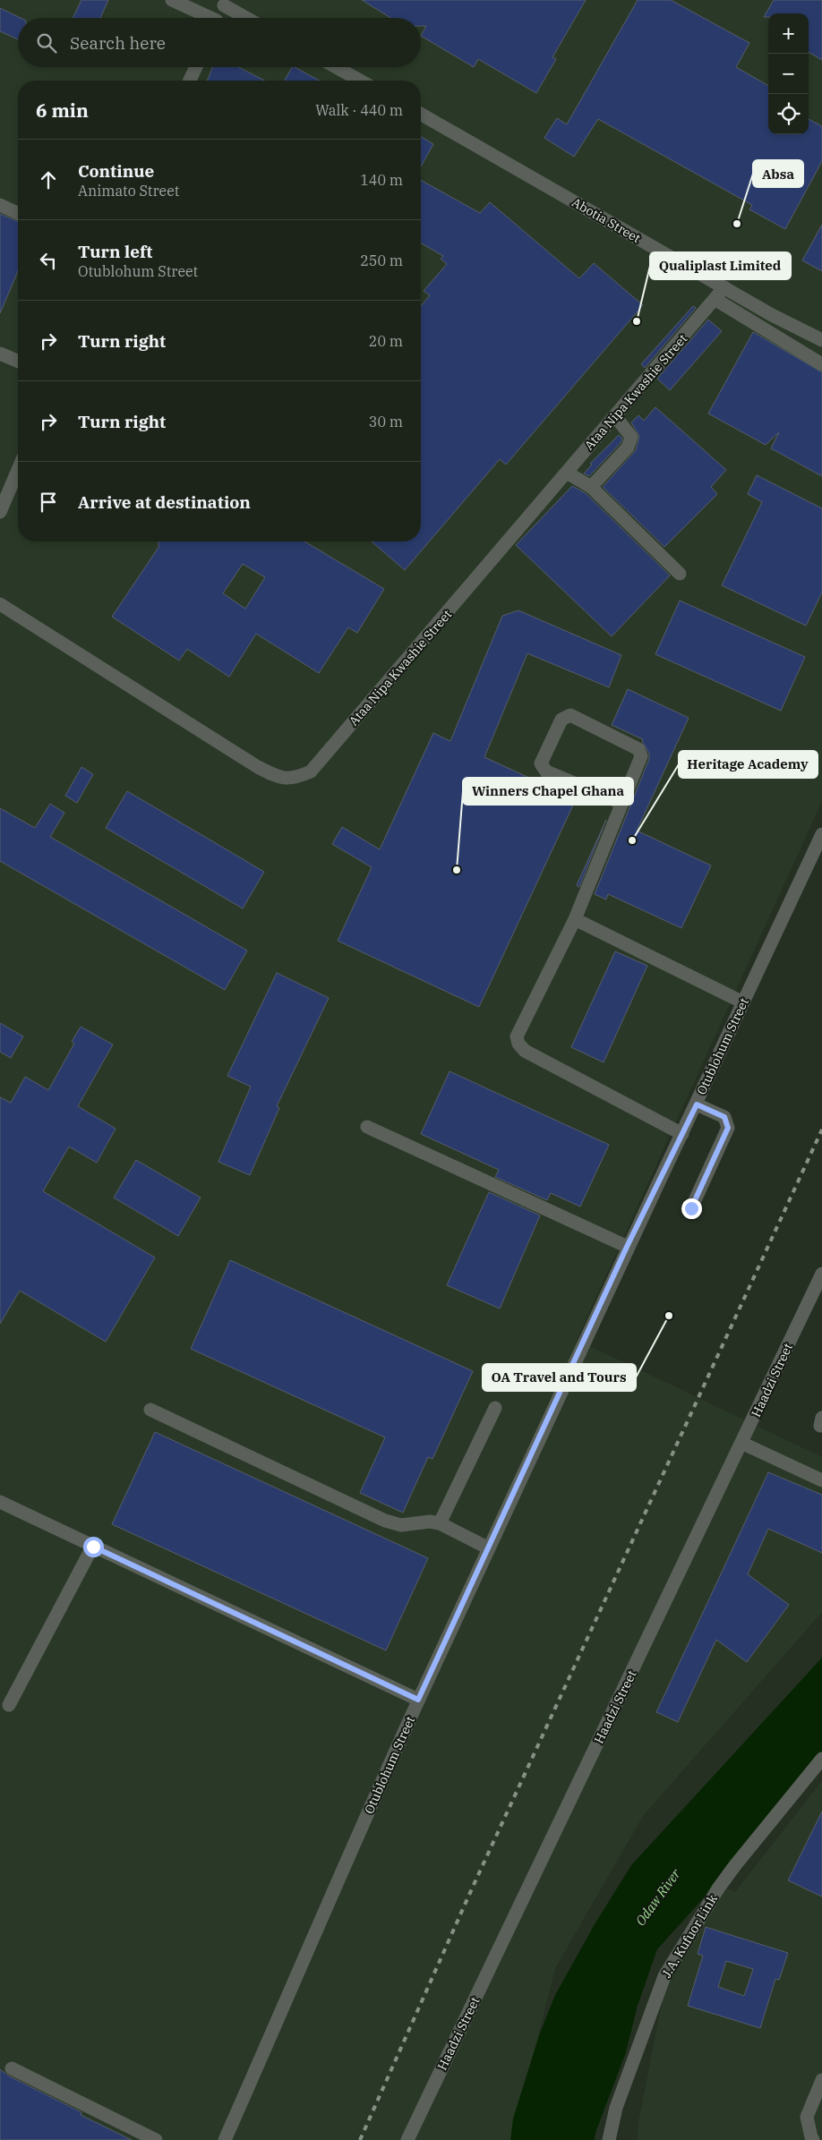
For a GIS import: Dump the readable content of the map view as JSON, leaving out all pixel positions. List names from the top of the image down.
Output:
{
  "streets": {
    "street": [
      "Abotia Street",
      "Ataa Nipa Kwashie Street",
      "Otublohum Street",
      "Haadzi Street",
      "J.A. Kufuor Link"
    ]
  },
  "crossings": [
    ["Abotia Street", "Ataa Nipa Kwashie Street"]
  ],
  "water": ["Odaw River"],
  "places": [
    "Absa",
    "Qualiplast Limited",
    "Heritage Academy",
    "Winners Chapel Ghana",
    "OA Travel and Tours"
  ],
  "page": {
    "map_buttons": ["+", "−"],
    "search": "Search here",
    "heading": ["6 min", "Walk · 440 m"],
    "list": [
      ["Continue", "Animato Street", "140 m"],
      ["Turn left", "Otublohum Street", "250 m"],
      ["Turn right", "20 m"],
      ["Turn right", "30 m"],
      "Arrive at destination"
    ]
  }
}
